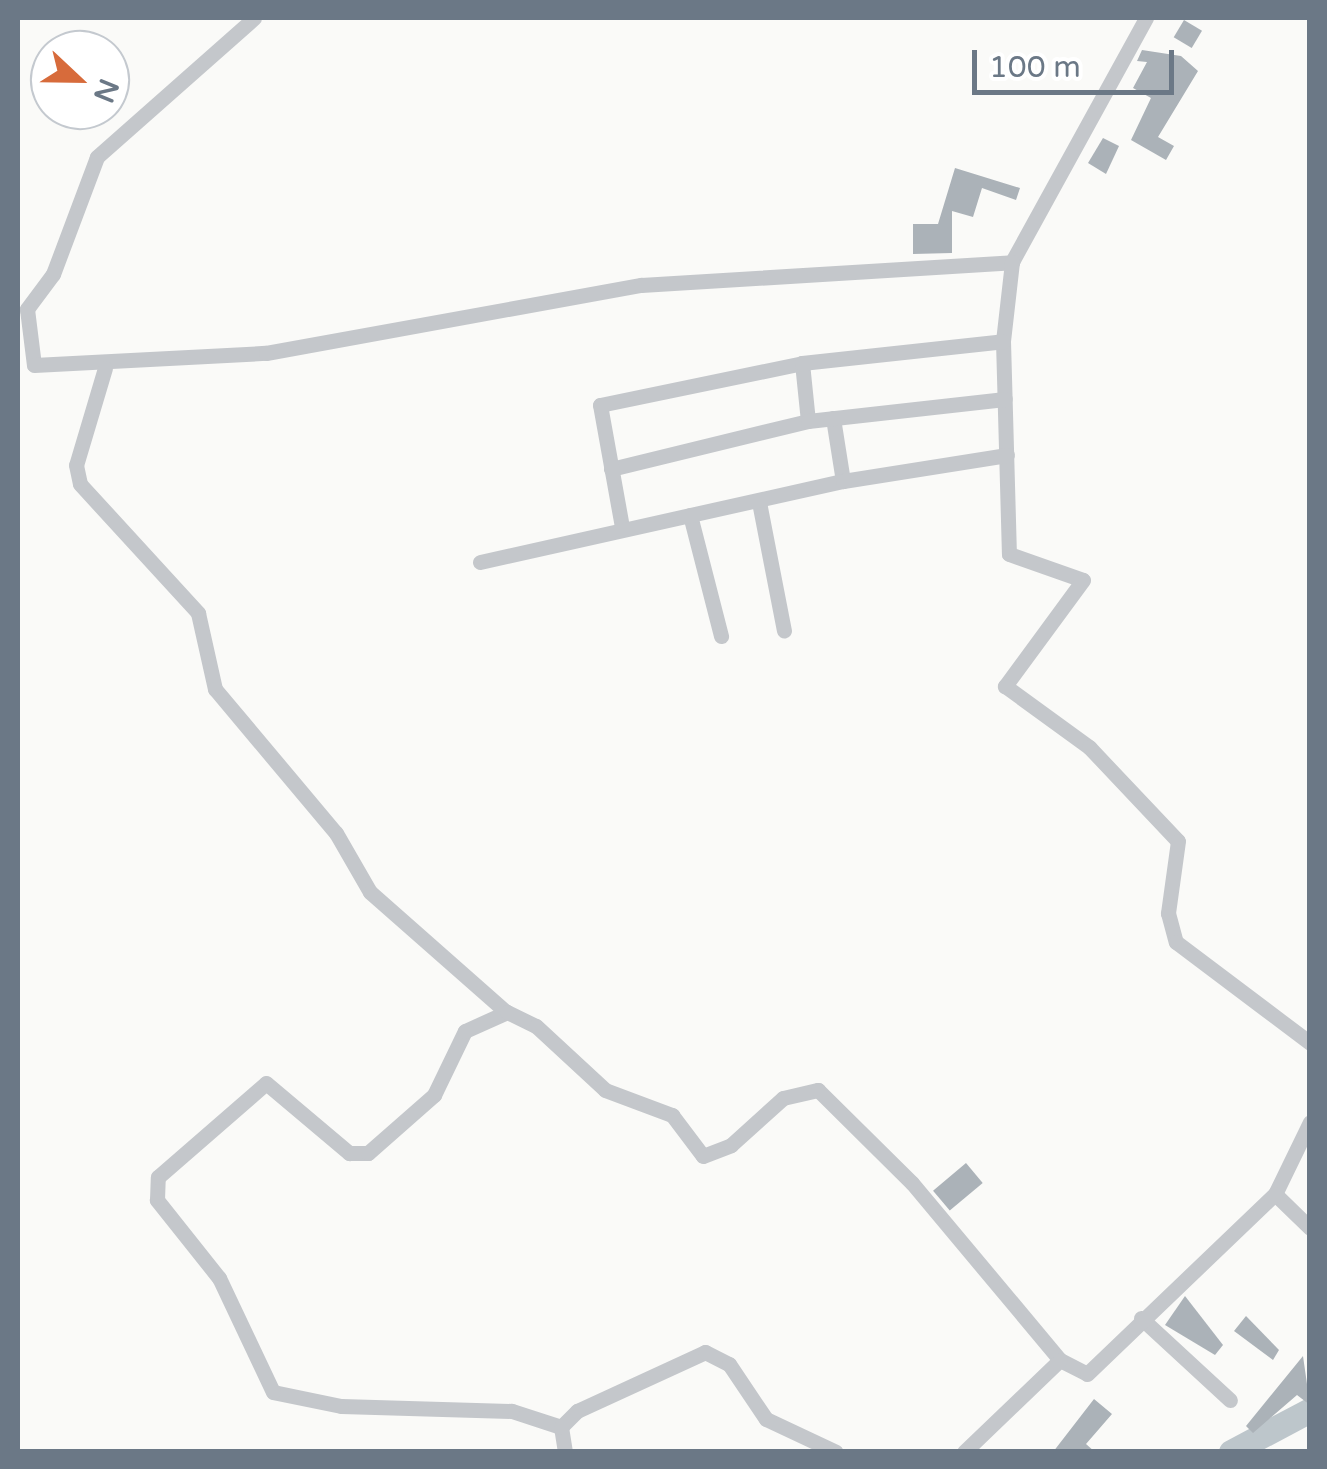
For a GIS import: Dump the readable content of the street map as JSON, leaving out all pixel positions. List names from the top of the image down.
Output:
{
  "scale_bar": "100 m",
  "north": "right"
}
